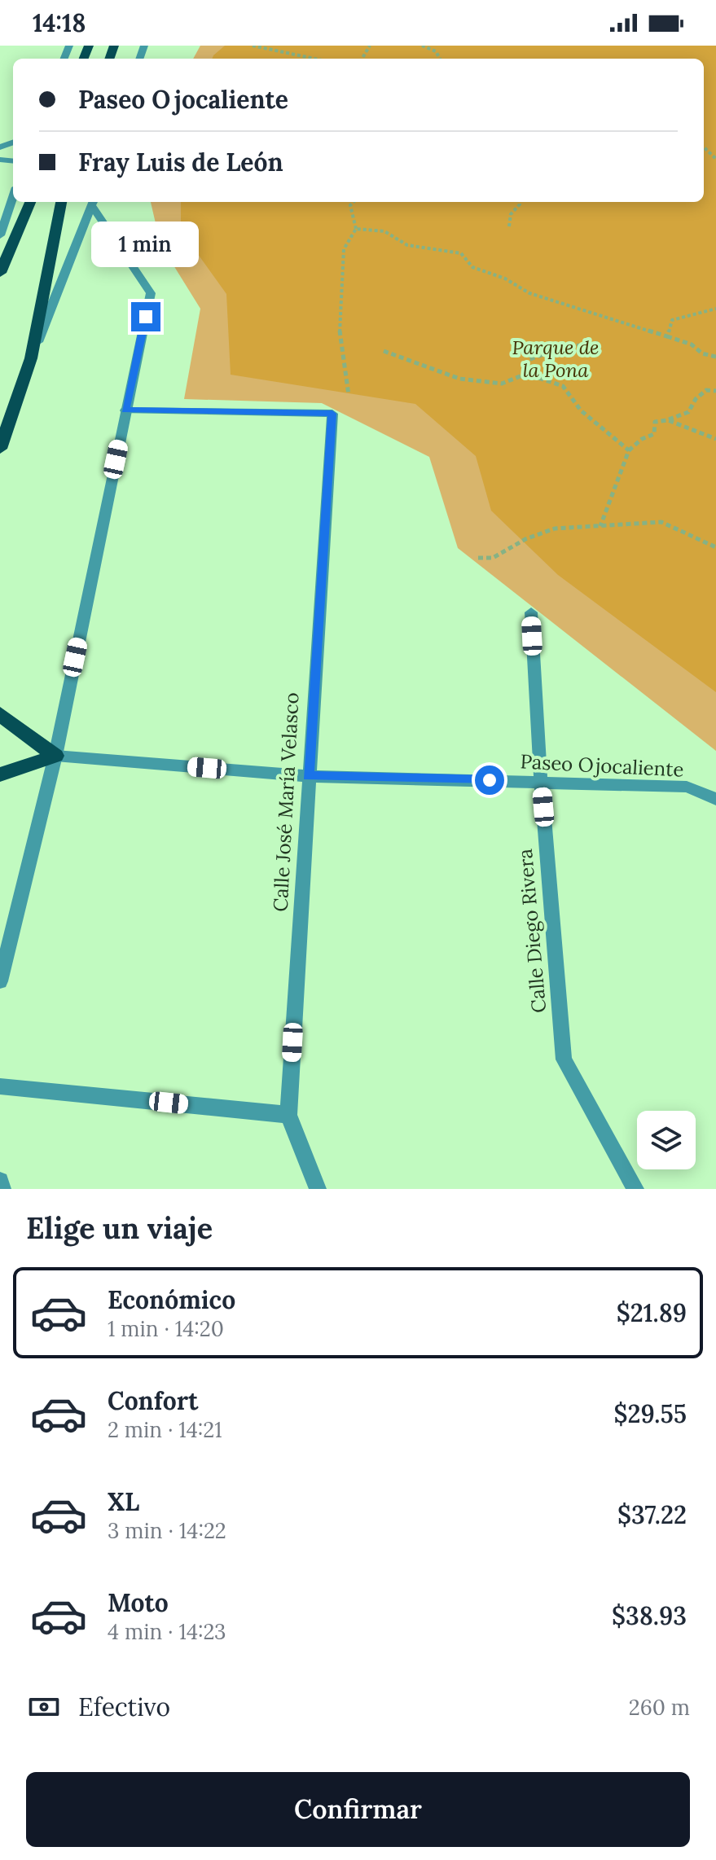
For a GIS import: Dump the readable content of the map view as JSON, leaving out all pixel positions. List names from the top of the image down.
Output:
{
  "streets": {
    "street": ["Paseo Ojocaliente", "Calle José María Velasco", "Calle Diego Rivera"]
  },
  "crossings": [
    ["Paseo Ojocaliente", "Calle José María Velasco"],
    ["Paseo Ojocaliente", "Calle Diego Rivera"]
  ],
  "parks": ["Parque de la Pona"],
  "page": {
    "status": "14:18",
    "banner": ["Paseo Ojocaliente", "Fray Luis de León"],
    "bubble": "1 min",
    "heading": "Elige un viaje",
    "list": [
      {
        "name": "Económico",
        "note": "1 min · 14:20",
        "value": "$21.89"
      },
      {
        "name": "Confort",
        "note": "2 min · 14:21",
        "value": "$29.55"
      },
      {
        "name": "XL",
        "note": "3 min · 14:22",
        "value": "$37.22"
      },
      {
        "name": "Moto",
        "note": "4 min · 14:23",
        "value": "$38.93"
      }
    ],
    "pay": ["Efectivo", "260 m"],
    "buttons": "Confirmar"
  }
}
